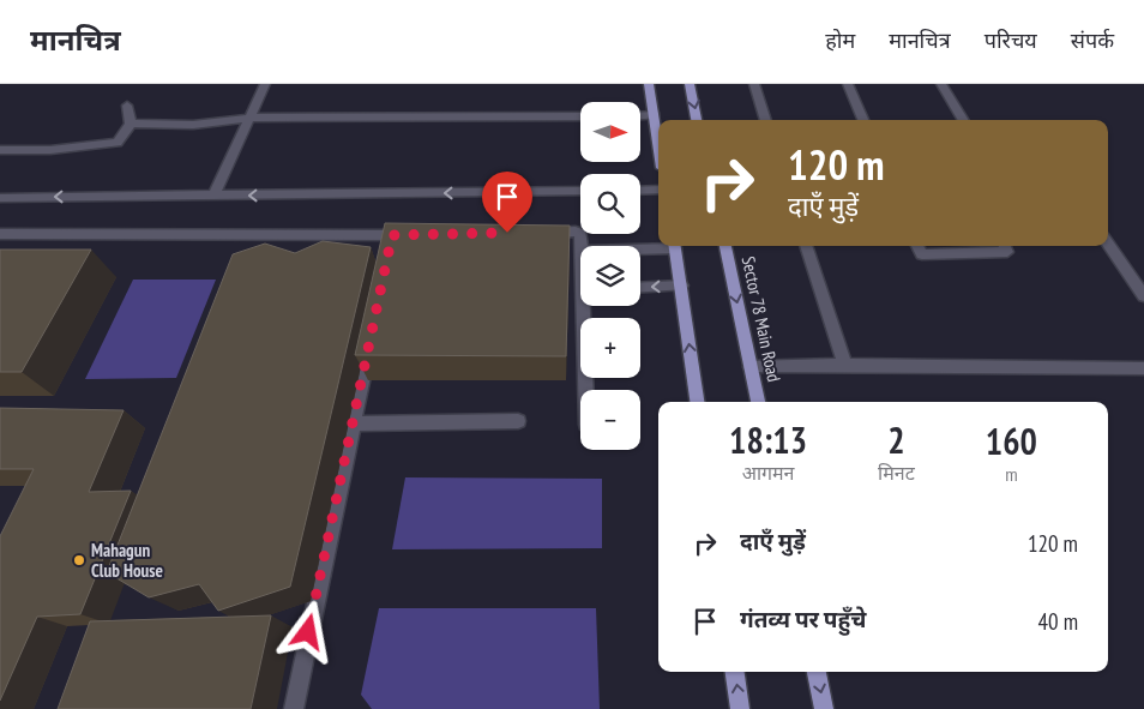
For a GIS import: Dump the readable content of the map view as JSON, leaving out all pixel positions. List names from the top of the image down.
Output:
{
  "streets": {
    "main road": ["Sector 78 Main Road"]
  },
  "places": ["Mahagun Club House"],
  "north": "right",
  "page": {
    "header": "मानचित्र",
    "nav": [
      "होम",
      "मानचित्र",
      "परिचय",
      "संपर्क"
    ],
    "map_buttons": ["+", "−"],
    "turn": ["120 m", "दाएँ मुड़ें"],
    "eta": [
      "18:13",
      "आगमन",
      "2",
      "मिनट",
      "160",
      "m"
    ],
    "list": [
      {
        "name": "दाएँ मुड़ें",
        "value": "120 m"
      },
      {
        "name": "गंतव्य पर पहुँचे",
        "value": "40 m"
      }
    ]
  }
}
